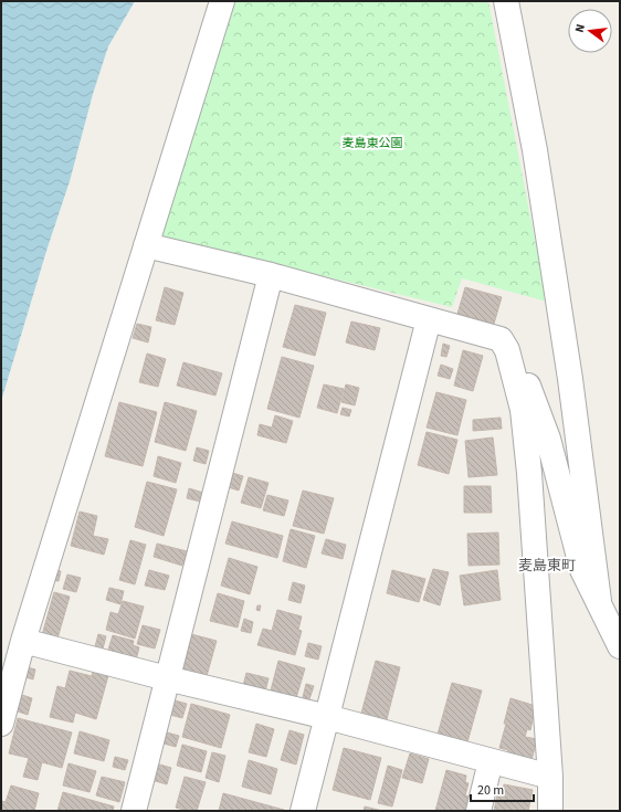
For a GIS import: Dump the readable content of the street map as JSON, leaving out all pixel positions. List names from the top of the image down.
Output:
{
  "districts": ["麦島東町"],
  "parks": ["麦島東公園"],
  "scale_bar": "20 m",
  "north": "left"
}
